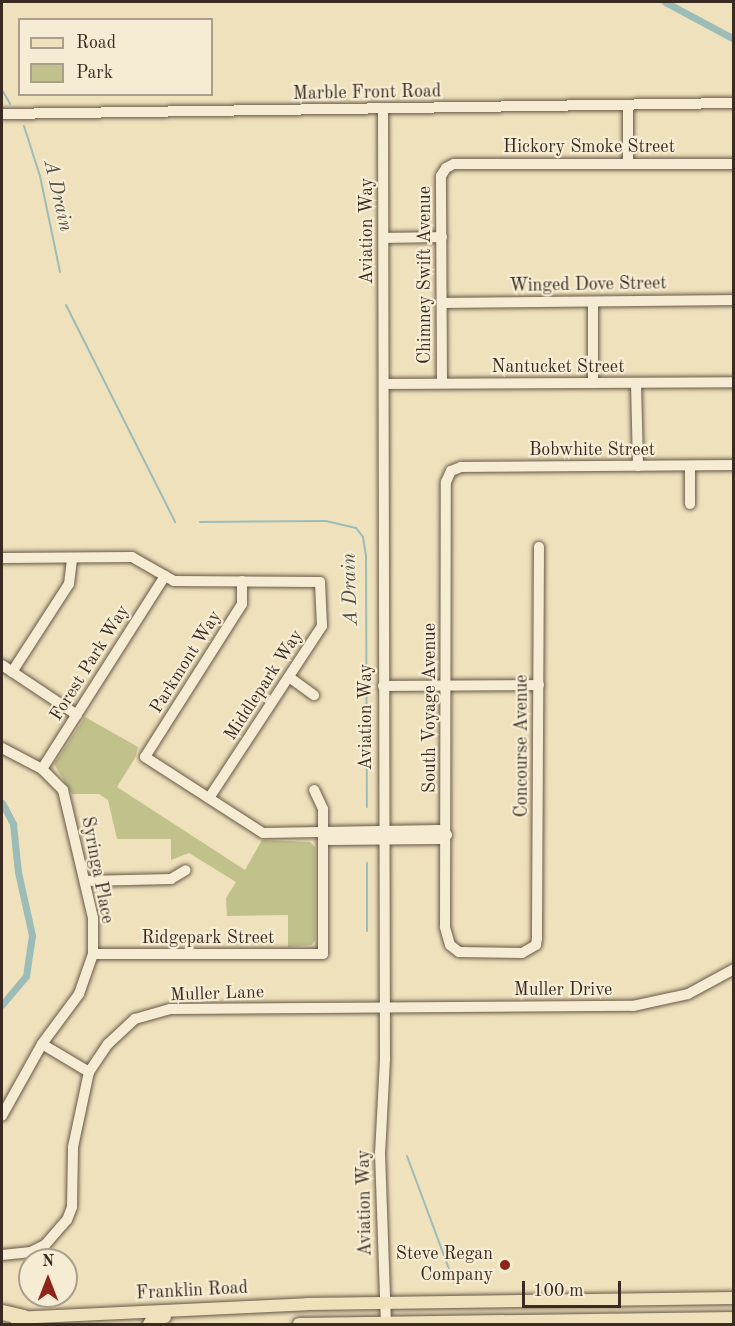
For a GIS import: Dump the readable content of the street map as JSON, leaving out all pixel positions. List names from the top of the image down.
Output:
{
  "streets": {
    "main road": ["Franklin Road"],
    "street": [
      "Marble Front Road",
      "Hickory Smoke Street",
      "Aviation Way",
      "Chimney Swift Avenue",
      "Winged Dove Street",
      "Nantucket Street",
      "Bobwhite Street",
      "Parkmont Way",
      "Forest Park Way",
      "Middlepark Way",
      "South Voyage Avenue",
      "Concourse Avenue",
      "Syringa Place",
      "Ridgepark Street",
      "Muller Drive",
      "Muller Lane"
    ]
  },
  "crossings": [
    ["Marble Front Road", "Aviation Way"],
    ["Hickory Smoke Street", "Chimney Swift Avenue"],
    ["Aviation Way", "Nantucket Street"],
    ["Aviation Way", "Muller Drive"],
    ["Aviation Way", "Muller Lane"],
    ["Aviation Way", "Franklin Road"],
    ["Chimney Swift Avenue", "Winged Dove Street"],
    ["Chimney Swift Avenue", "Nantucket Street"],
    ["Bobwhite Street", "South Voyage Avenue"],
    ["Parkmont Way", "Middlepark Way"],
    ["Forest Park Way", "Syringa Place"],
    ["South Voyage Avenue", "Concourse Avenue"],
    ["Syringa Place", "Ridgepark Street"],
    ["Muller Drive", "Muller Lane"]
  ],
  "water": ["A Drain"],
  "places": ["Steve Regan Company"],
  "legend": ["Road", "Park"],
  "scale_bar": "100 m",
  "north": "top"
}
